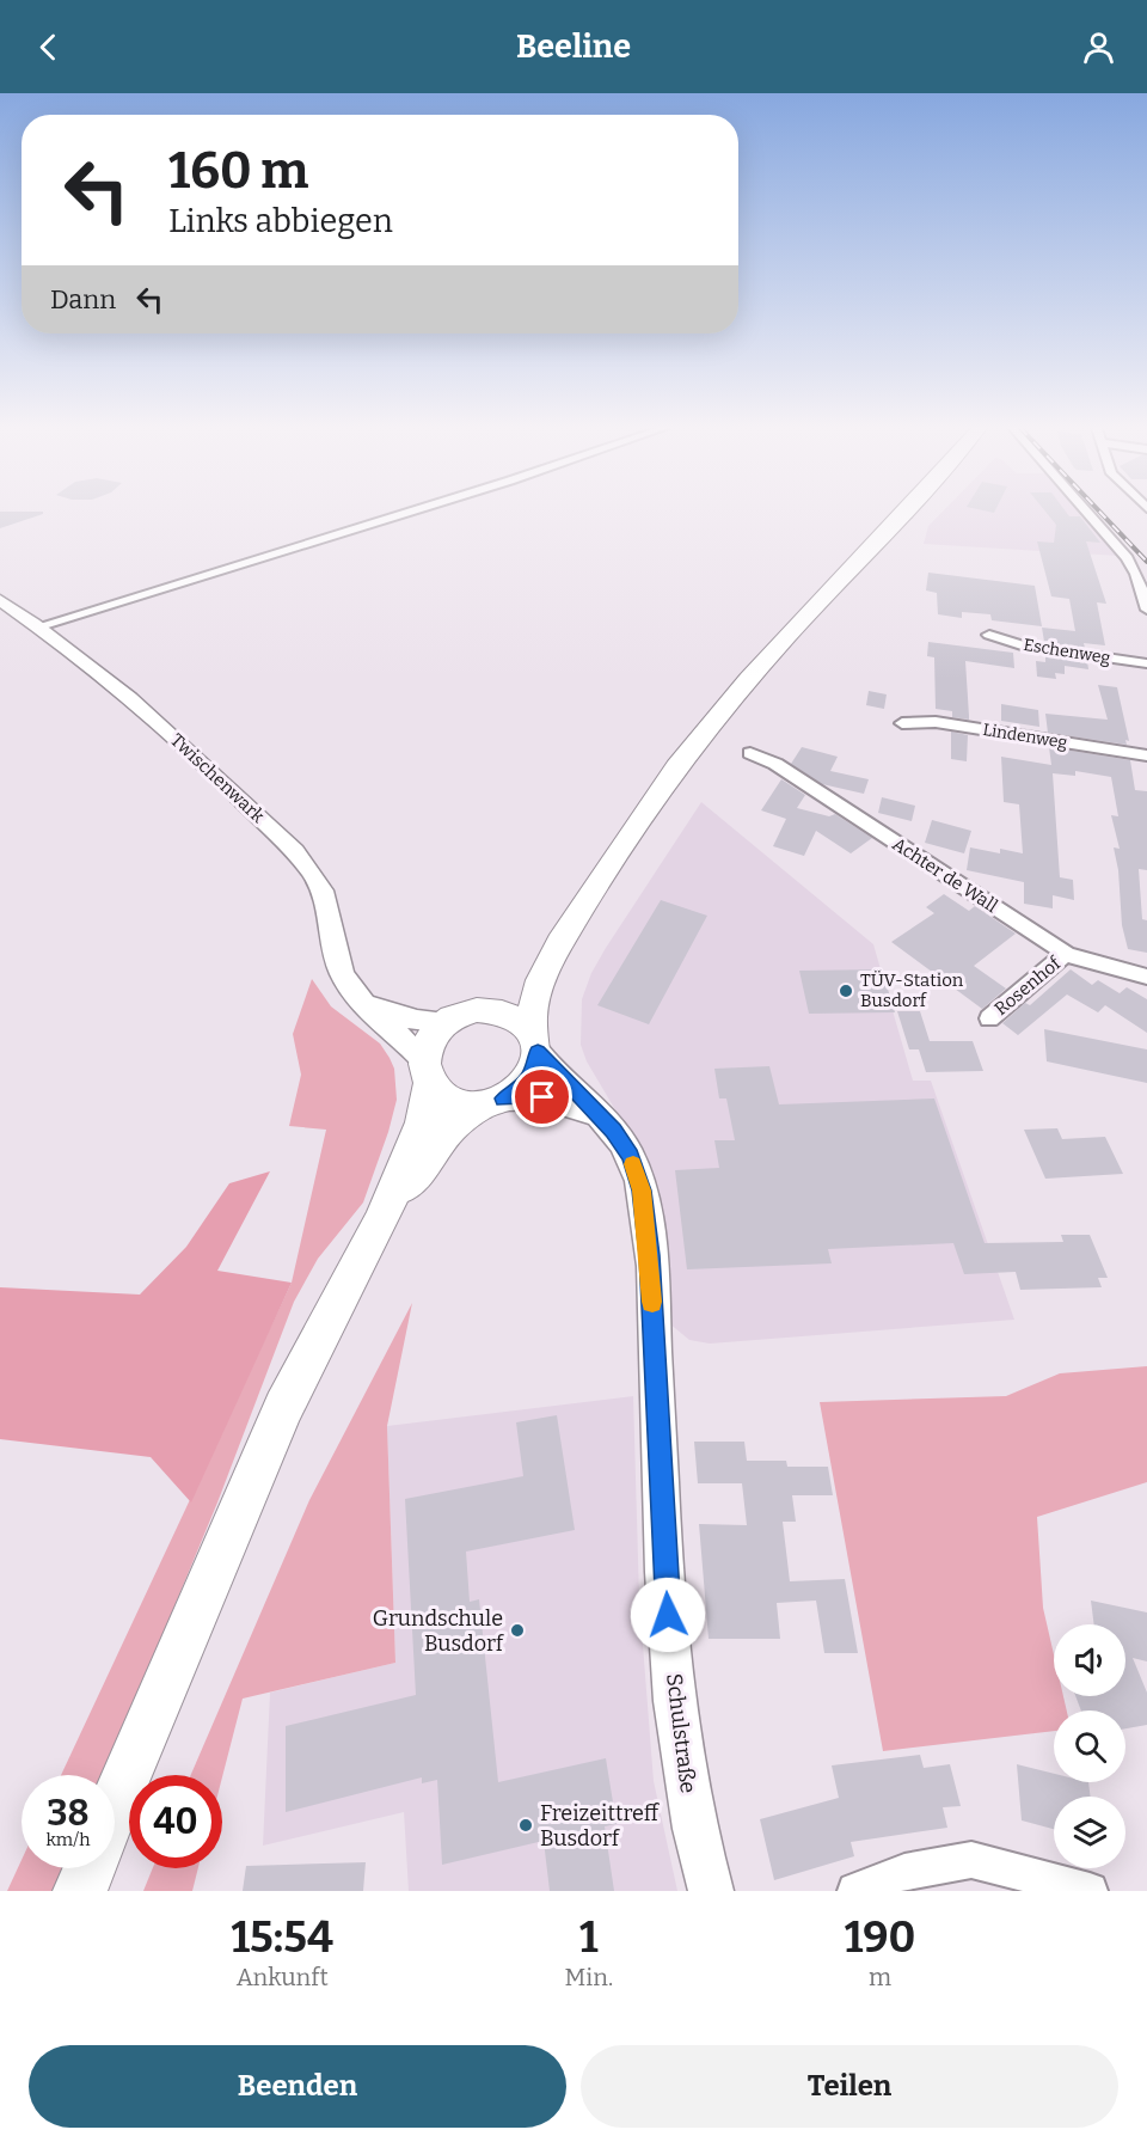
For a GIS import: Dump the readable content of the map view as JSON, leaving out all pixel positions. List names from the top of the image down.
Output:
{
  "streets": {
    "street": [
      "Eschenweg",
      "Lindenweg",
      "Twischenwark",
      "Achter de Wall",
      "Rosenhof",
      "Schulstraße"
    ]
  },
  "crossings": [
    ["Twischenwark", "Schulstraße"],
    ["Achter de Wall", "Rosenhof"]
  ],
  "places": ["TÜV-Station Busdorf", "Grundschule Busdorf", "Freizeittreff Busdorf"],
  "page": {
    "header": "Beeline",
    "turn": ["160 m", "Links abbiegen"],
    "then": "Dann",
    "speed": "38 km/h",
    "limit": "40",
    "eta": [
      "15:54",
      "Ankunft",
      "1",
      "Min.",
      "190",
      "m"
    ],
    "buttons": ["Beenden", "Teilen"]
  }
}
